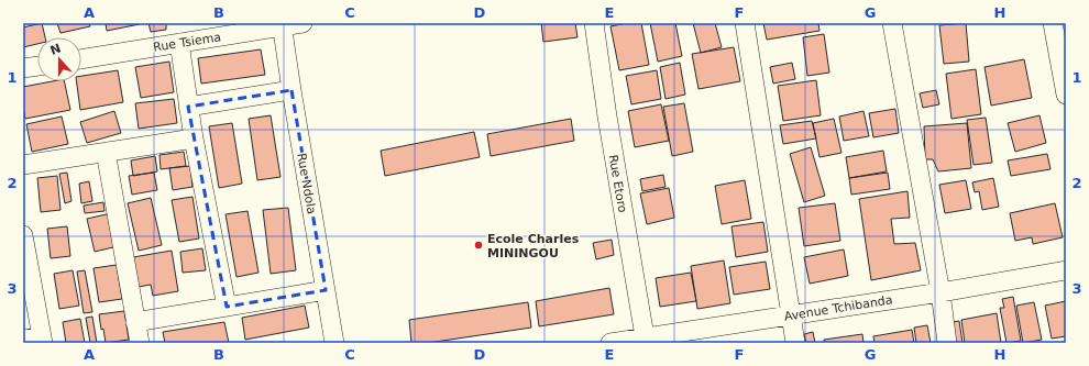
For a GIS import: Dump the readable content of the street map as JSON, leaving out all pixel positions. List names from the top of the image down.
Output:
{
  "streets": {
    "street": [
      "Rue Tsiema",
      "Rue Ndola",
      "Rue Etoro",
      "Avenue Tchibanda"
    ]
  },
  "crossings": [
    ["Rue Tsiema", "Rue Ndola"],
    ["Rue Etoro", "Avenue Tchibanda"]
  ],
  "places": ["Ecole Charles MININGOU"],
  "north": "top",
  "grid": {
    "columns": [
      "A",
      "B",
      "C",
      "D",
      "E",
      "F",
      "G",
      "H"
    ],
    "rows": ["1", "2", "3"]
  }
}
